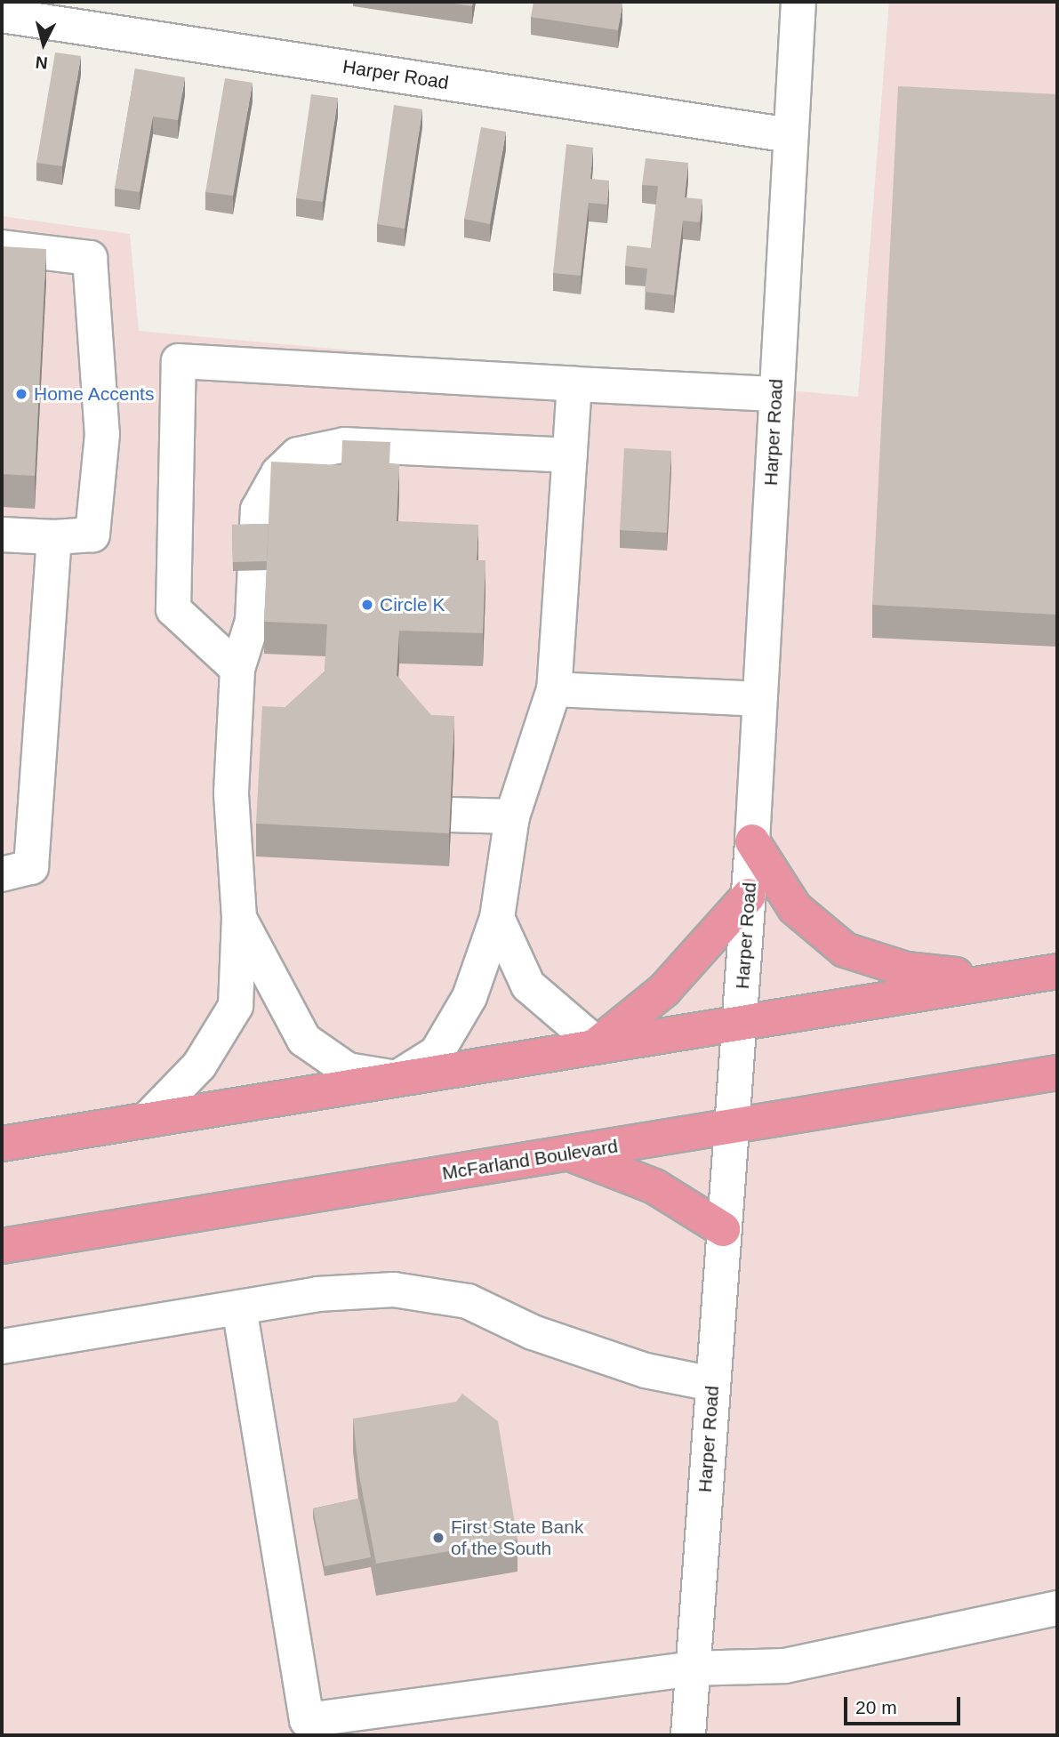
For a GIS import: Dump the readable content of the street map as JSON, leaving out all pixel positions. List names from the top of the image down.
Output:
{
  "streets": {
    "highway": ["McFarland Boulevard"],
    "street": ["Harper Road"]
  },
  "crossings": [
    ["Harper Road", "McFarland Boulevard"]
  ],
  "places": ["Home Accents", "Circle K", "First State Bank of the South"],
  "scale_bar": "20 m",
  "north": "bottom"
}
